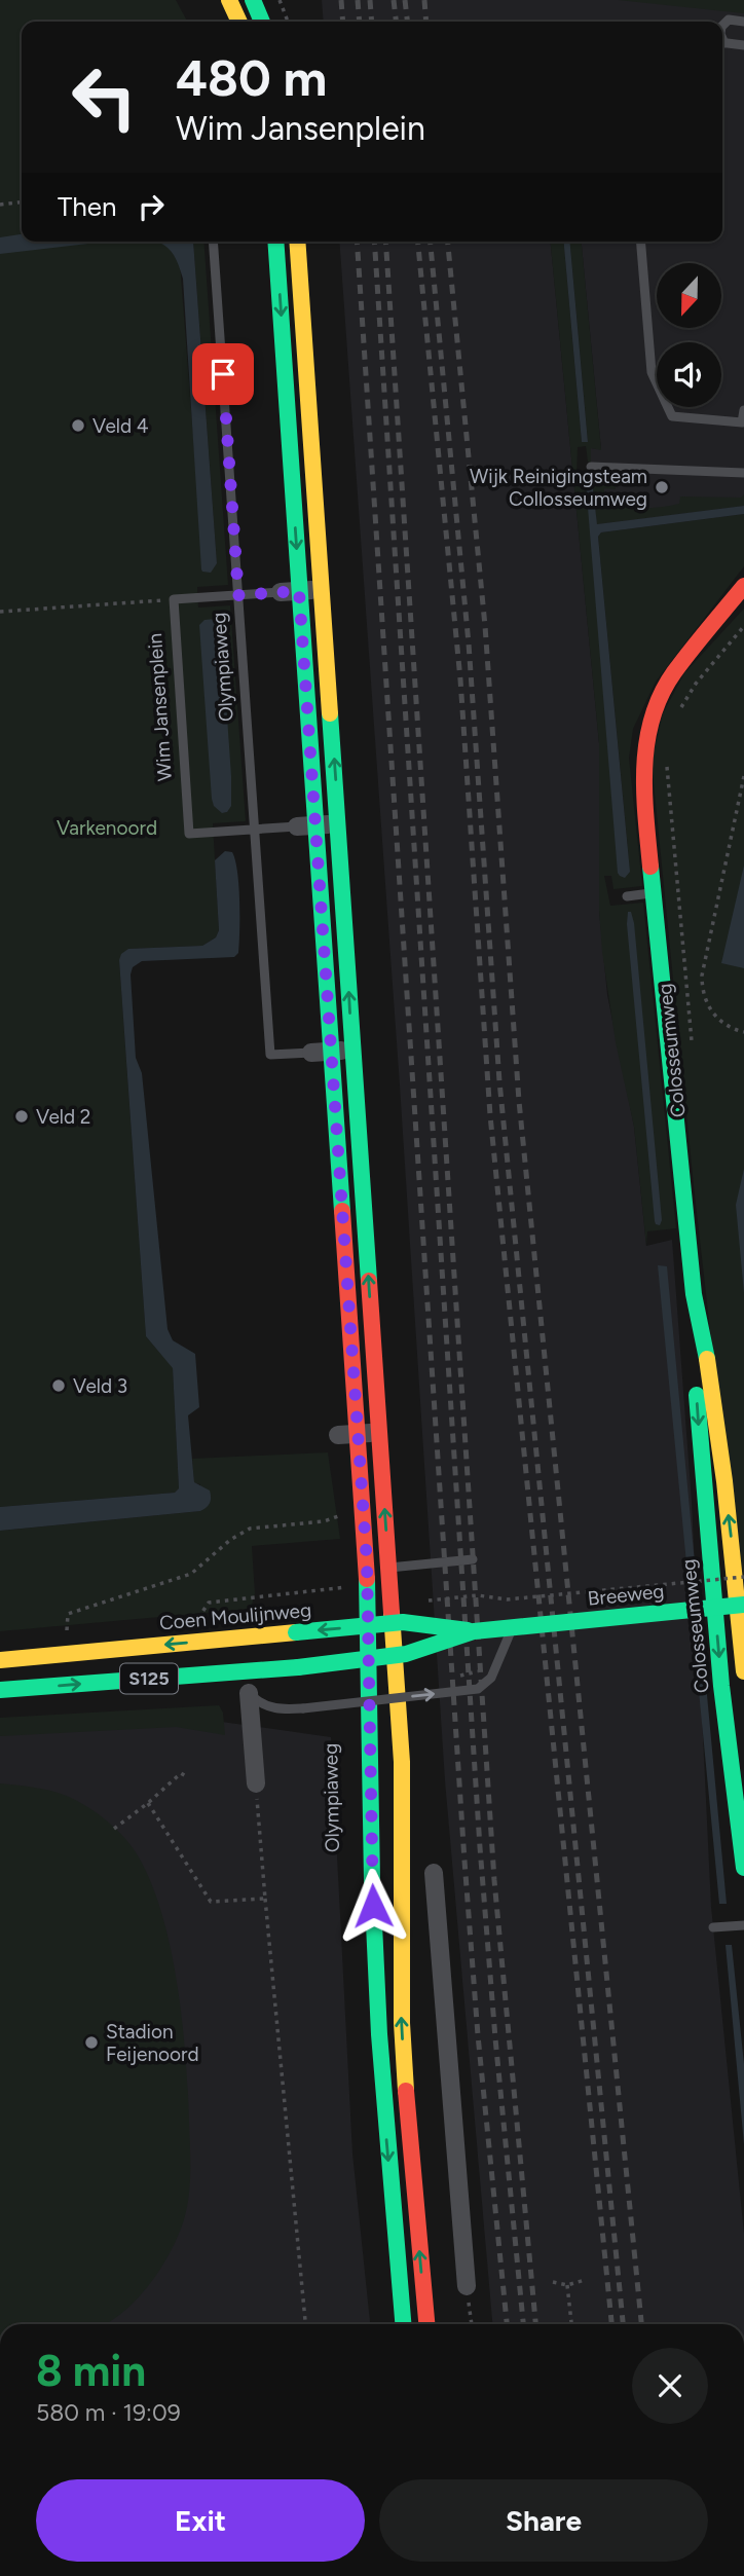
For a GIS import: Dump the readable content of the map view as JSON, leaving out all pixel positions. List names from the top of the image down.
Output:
{
  "streets": {
    "main road": [
      "Olympiaweg",
      "Colosseumweg",
      "Breeweg",
      "Coen Moulijnweg",
      "S125"
    ],
    "street": ["Wim Jansenplein"]
  },
  "crossings": [
    ["Olympiaweg", "Wim Jansenplein"],
    ["Breeweg", "Coen Moulijnweg"]
  ],
  "parks": ["Varkenoord"],
  "places": [
    "Veld 4",
    "Wijk Reinigingsteam Collosseumweg",
    "Veld 2",
    "Veld 3",
    "Stadion Feijenoord"
  ],
  "north": "bottom",
  "page": {
    "turn": ["480 m", "Wim Jansenplein"],
    "then": "Then",
    "heading": ["8 min", "580 m · 19:09"],
    "buttons": ["Exit", "Share"]
  }
}
